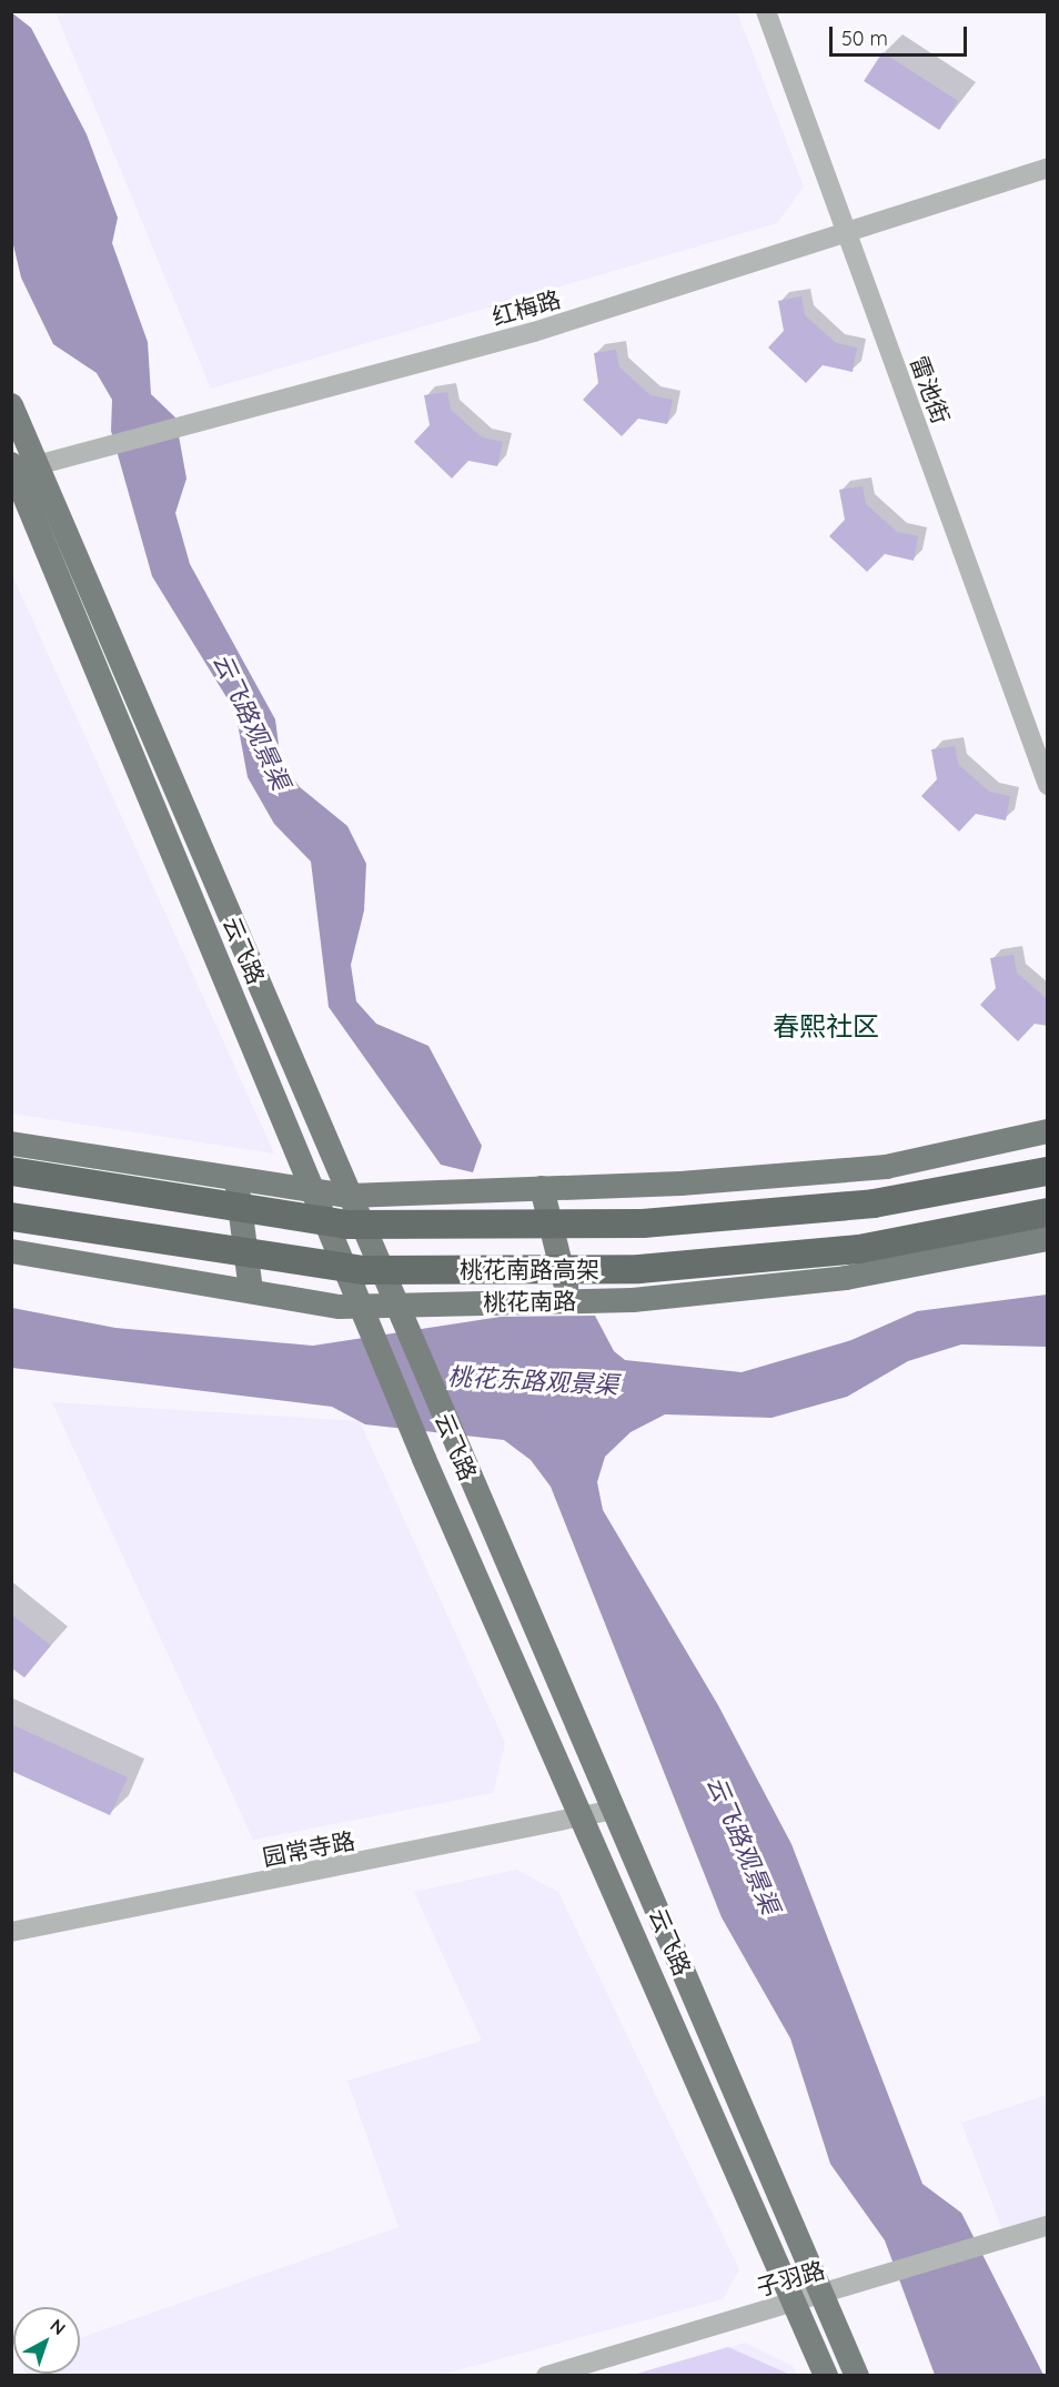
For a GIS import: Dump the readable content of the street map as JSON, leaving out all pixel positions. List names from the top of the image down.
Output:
{
  "streets": {
    "highway": ["桃花南路高架"],
    "main road": ["云飞路", "桃花南路"],
    "street": [
      "红梅路",
      "雷池街",
      "园常寺路",
      "子羽路"
    ]
  },
  "crossings": [
    ["红梅路", "雷池街"],
    ["红梅路", "云飞路"],
    ["云飞路", "桃花南路"],
    ["云飞路", "园常寺路"],
    ["云飞路", "子羽路"]
  ],
  "districts": ["春熙社区"],
  "water": ["云飞路观景渠", "桃花东路观景渠"],
  "scale_bar": "50 m",
  "north": "top right"
}
